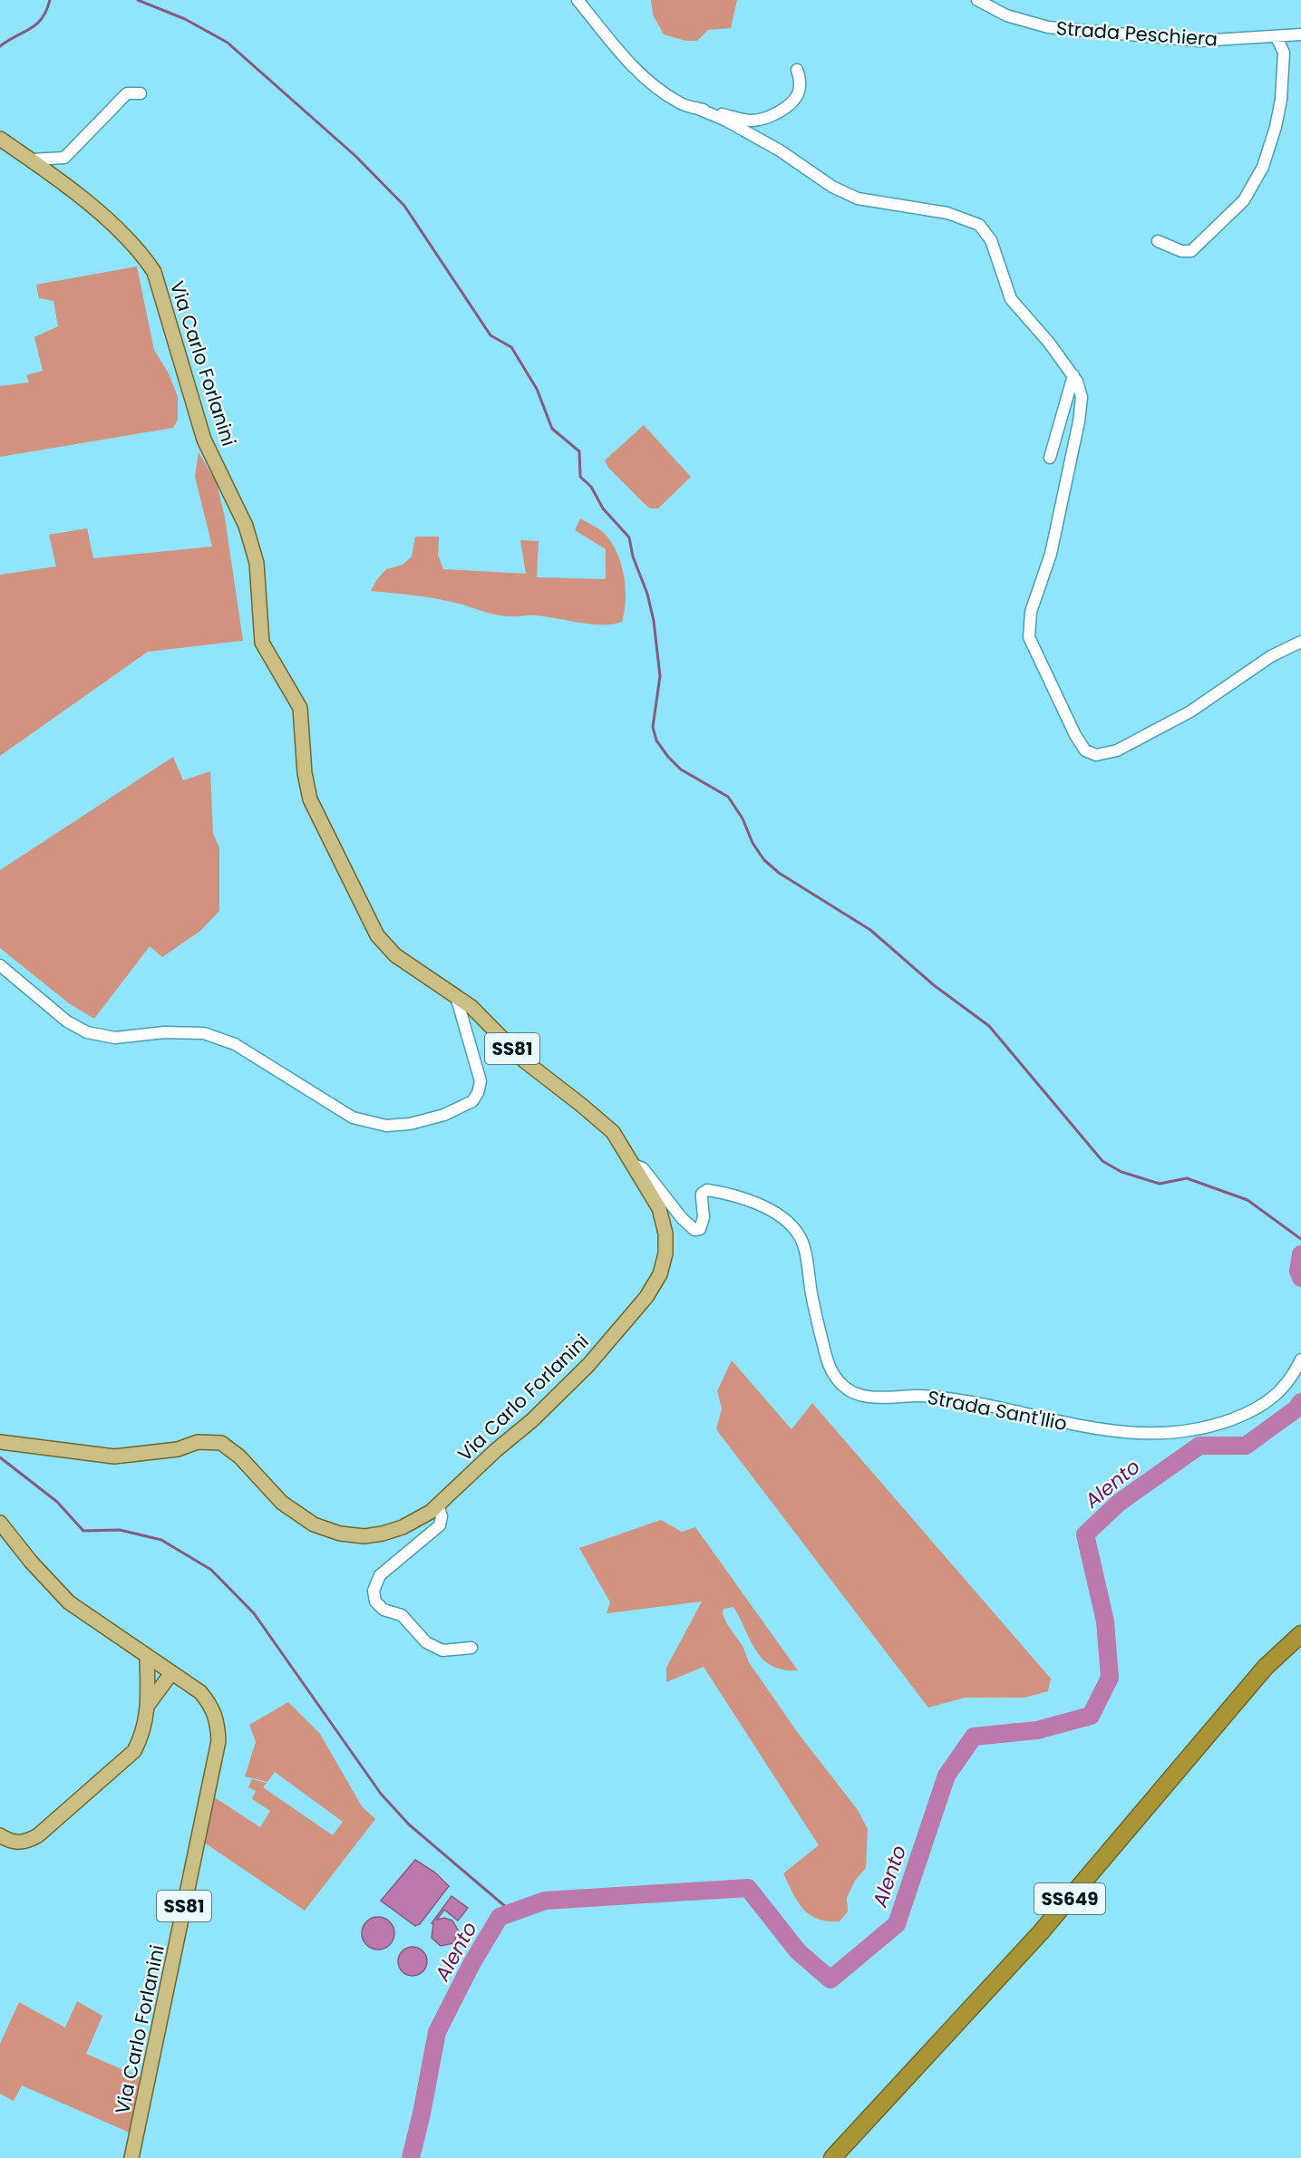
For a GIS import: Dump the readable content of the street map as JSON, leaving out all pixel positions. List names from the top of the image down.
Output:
{
  "streets": {
    "highway": ["SS649"],
    "main road": ["Via Carlo Forlanini", "SS81"],
    "street": ["Strada Peschiera", "Strada Sant'Ilio"]
  },
  "crossings": [
    ["Via Carlo Forlanini", "Strada Sant'Ilio"]
  ],
  "water": ["Alento"]
}
